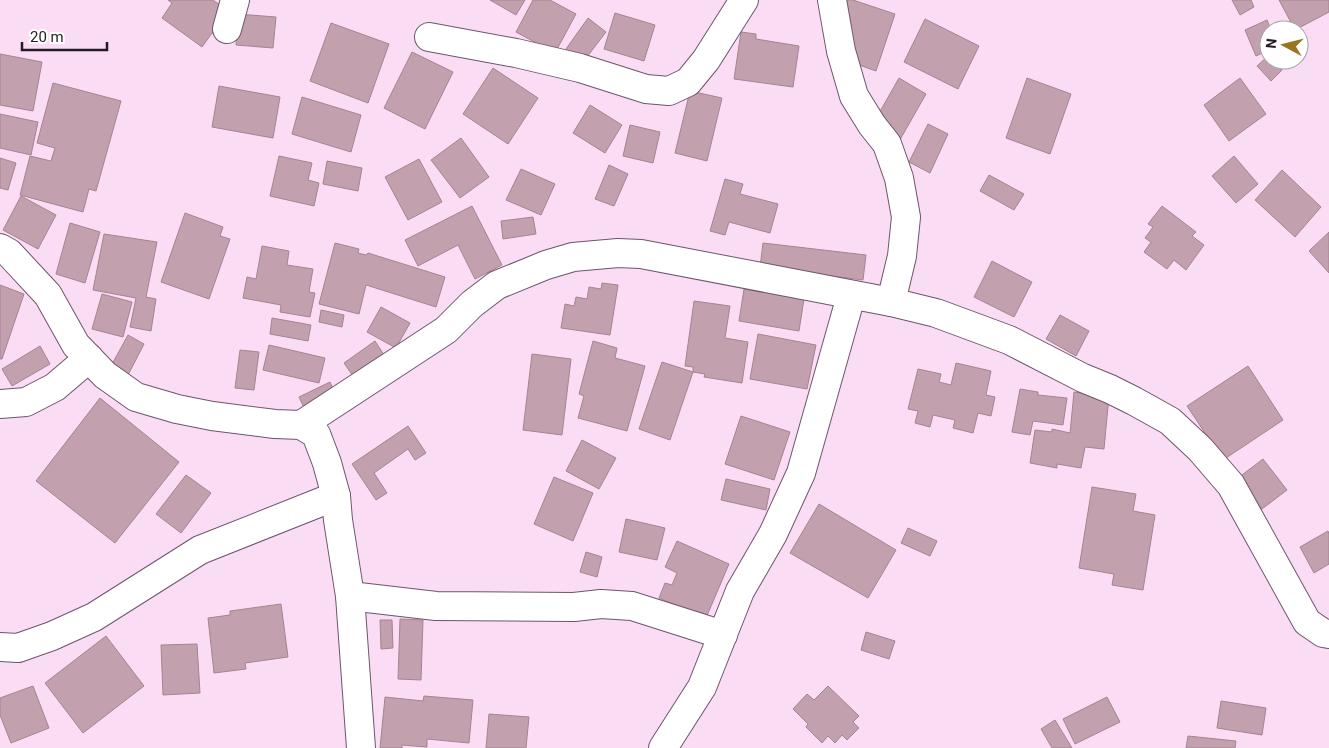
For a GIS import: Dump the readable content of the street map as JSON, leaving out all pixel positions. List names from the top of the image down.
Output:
{
  "scale_bar": "20 m",
  "north": "left"
}
